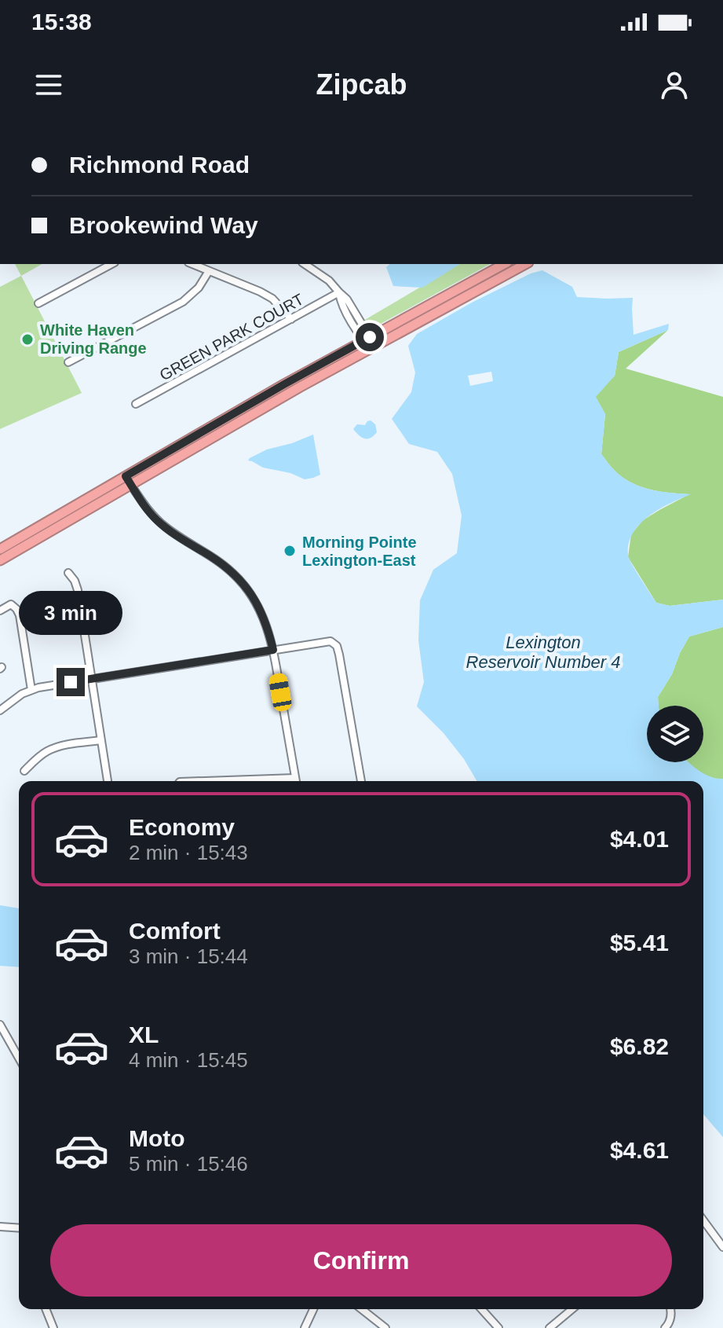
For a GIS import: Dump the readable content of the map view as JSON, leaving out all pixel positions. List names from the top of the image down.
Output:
{
  "streets": {
    "street": ["GREEN PARK COURT"]
  },
  "water": ["Lexington Reservoir Number 4"],
  "places": ["White Haven Driving Range", "Morning Pointe Lexington-East"],
  "page": {
    "status": "15:38",
    "header": "Zipcab",
    "banner": ["Richmond Road", "Brookewind Way"],
    "bubble": "3 min",
    "list": [
      {
        "name": "Economy",
        "note": "2 min · 15:43",
        "value": "$4.01"
      },
      {
        "name": "Comfort",
        "note": "3 min · 15:44",
        "value": "$5.41"
      },
      {
        "name": "XL",
        "note": "4 min · 15:45",
        "value": "$6.82"
      },
      {
        "name": "Moto",
        "note": "5 min · 15:46",
        "value": "$4.61"
      }
    ],
    "buttons": "Confirm"
  }
}
